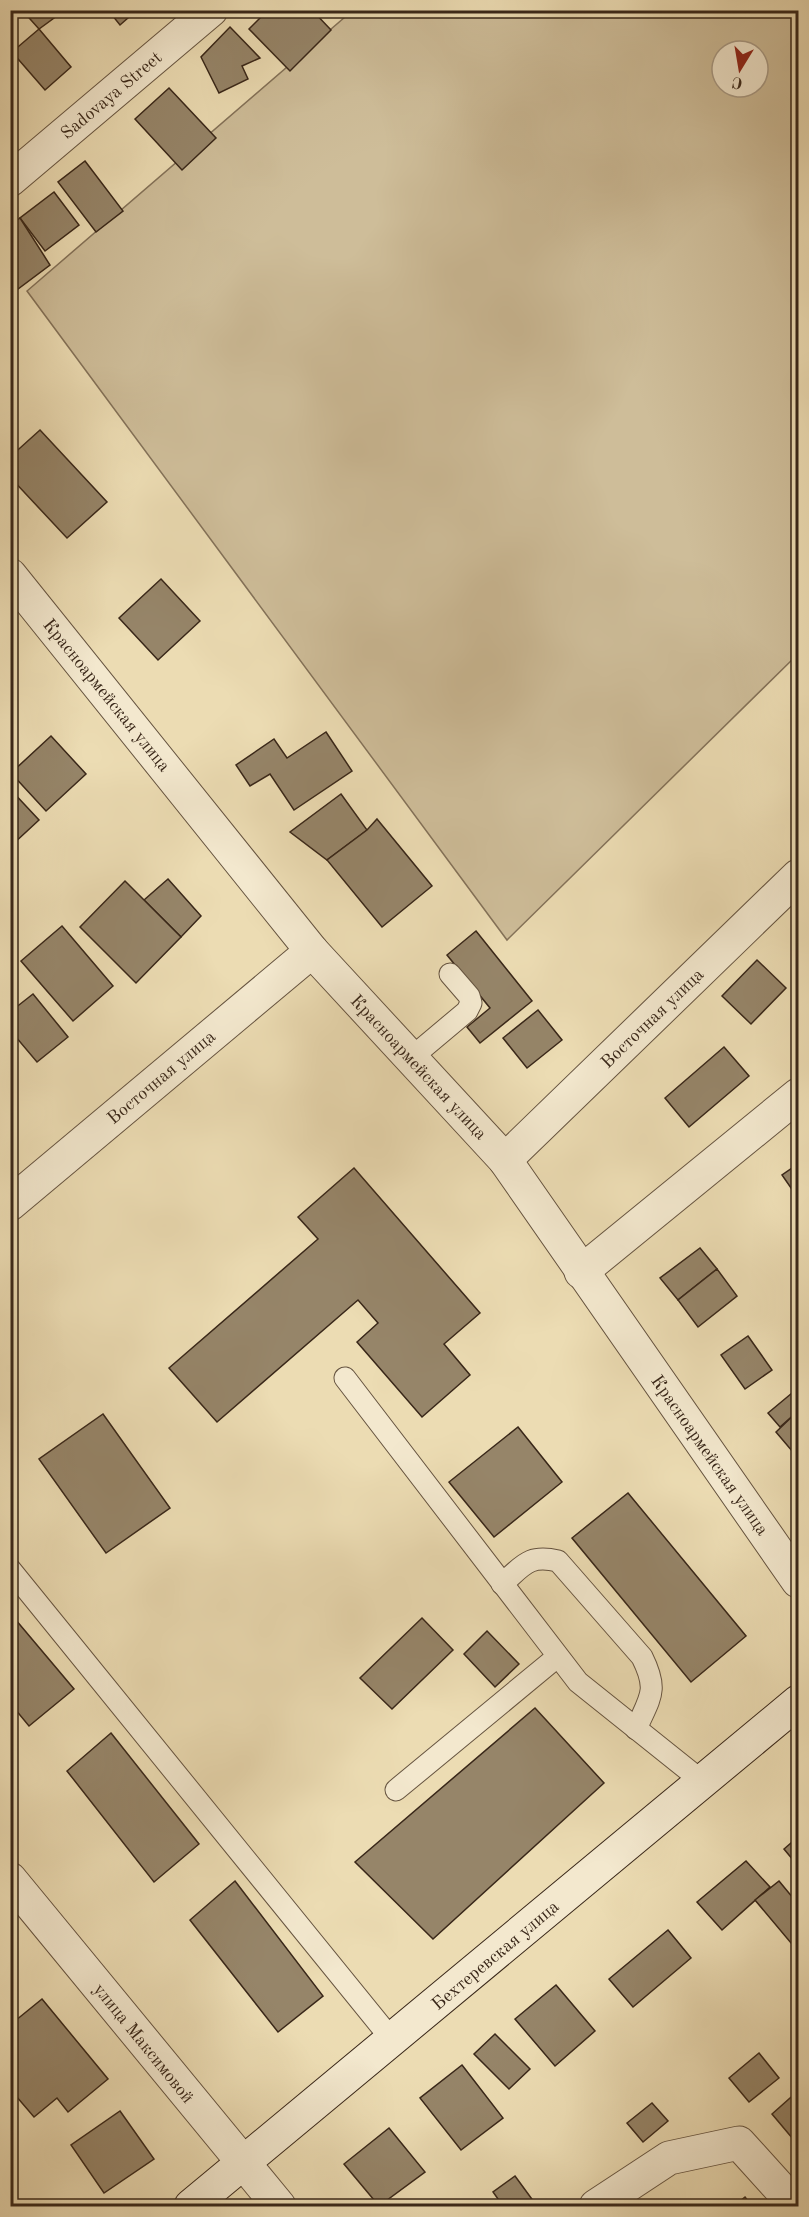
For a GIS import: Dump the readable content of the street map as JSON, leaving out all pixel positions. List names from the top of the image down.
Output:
{
  "streets": {
    "street": [
      "Sadovaya Street",
      "Красноармейская улица",
      "Восточная улица",
      "Бехтеревская улица",
      "улица Максимовой"
    ]
  },
  "crossings": [
    ["Красноармейская улица", "Восточная улица"],
    ["Бехтеревская улица", "улица Максимовой"]
  ],
  "north": "bottom"
}
